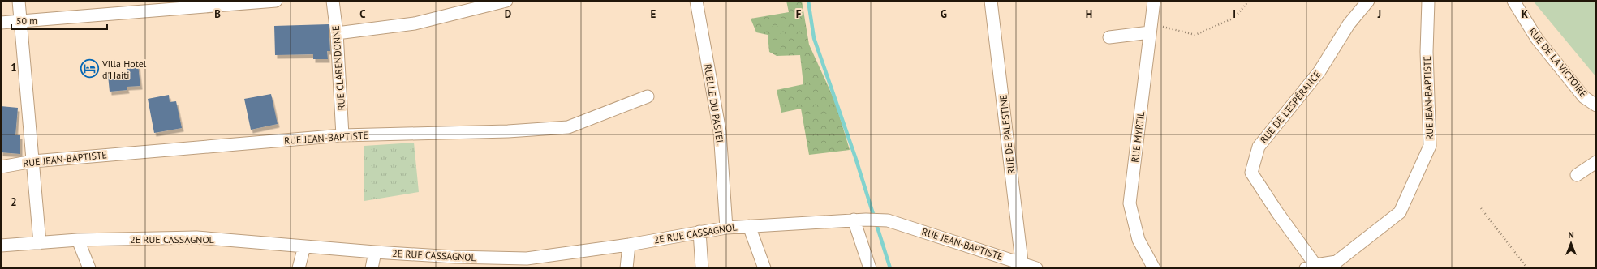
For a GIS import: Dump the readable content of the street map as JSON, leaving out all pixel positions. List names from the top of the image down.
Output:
{
  "streets": {
    "street": [
      "RUE DE LA VICTOIRE",
      "RUE CLARENDONNE",
      "RUE JEAN-BAPTISTE",
      "RUELLE DU PASTEL",
      "RUE DE L'ESPÉRANCE",
      "RUE DE PALESTINE",
      "RUE MYRTIL",
      "2E RUE CASSAGNOL"
    ]
  },
  "crossings": [
    ["RUE CLARENDONNE", "RUE JEAN-BAPTISTE"],
    ["RUE JEAN-BAPTISTE", "RUE DE L'ESPÉRANCE"],
    ["RUE JEAN-BAPTISTE", "RUE DE PALESTINE"],
    ["RUE JEAN-BAPTISTE", "2E RUE CASSAGNOL"],
    ["RUELLE DU PASTEL", "2E RUE CASSAGNOL"]
  ],
  "places": {
    "hotel": ["Villa Hotel d'Haiti"]
  },
  "scale_bar": "50 m",
  "north": "top",
  "grid": {
    "columns": [
      "B",
      "C",
      "D",
      "E",
      "F",
      "G",
      "H",
      "I",
      "J",
      "K"
    ],
    "rows": ["1", "2"]
  }
}
